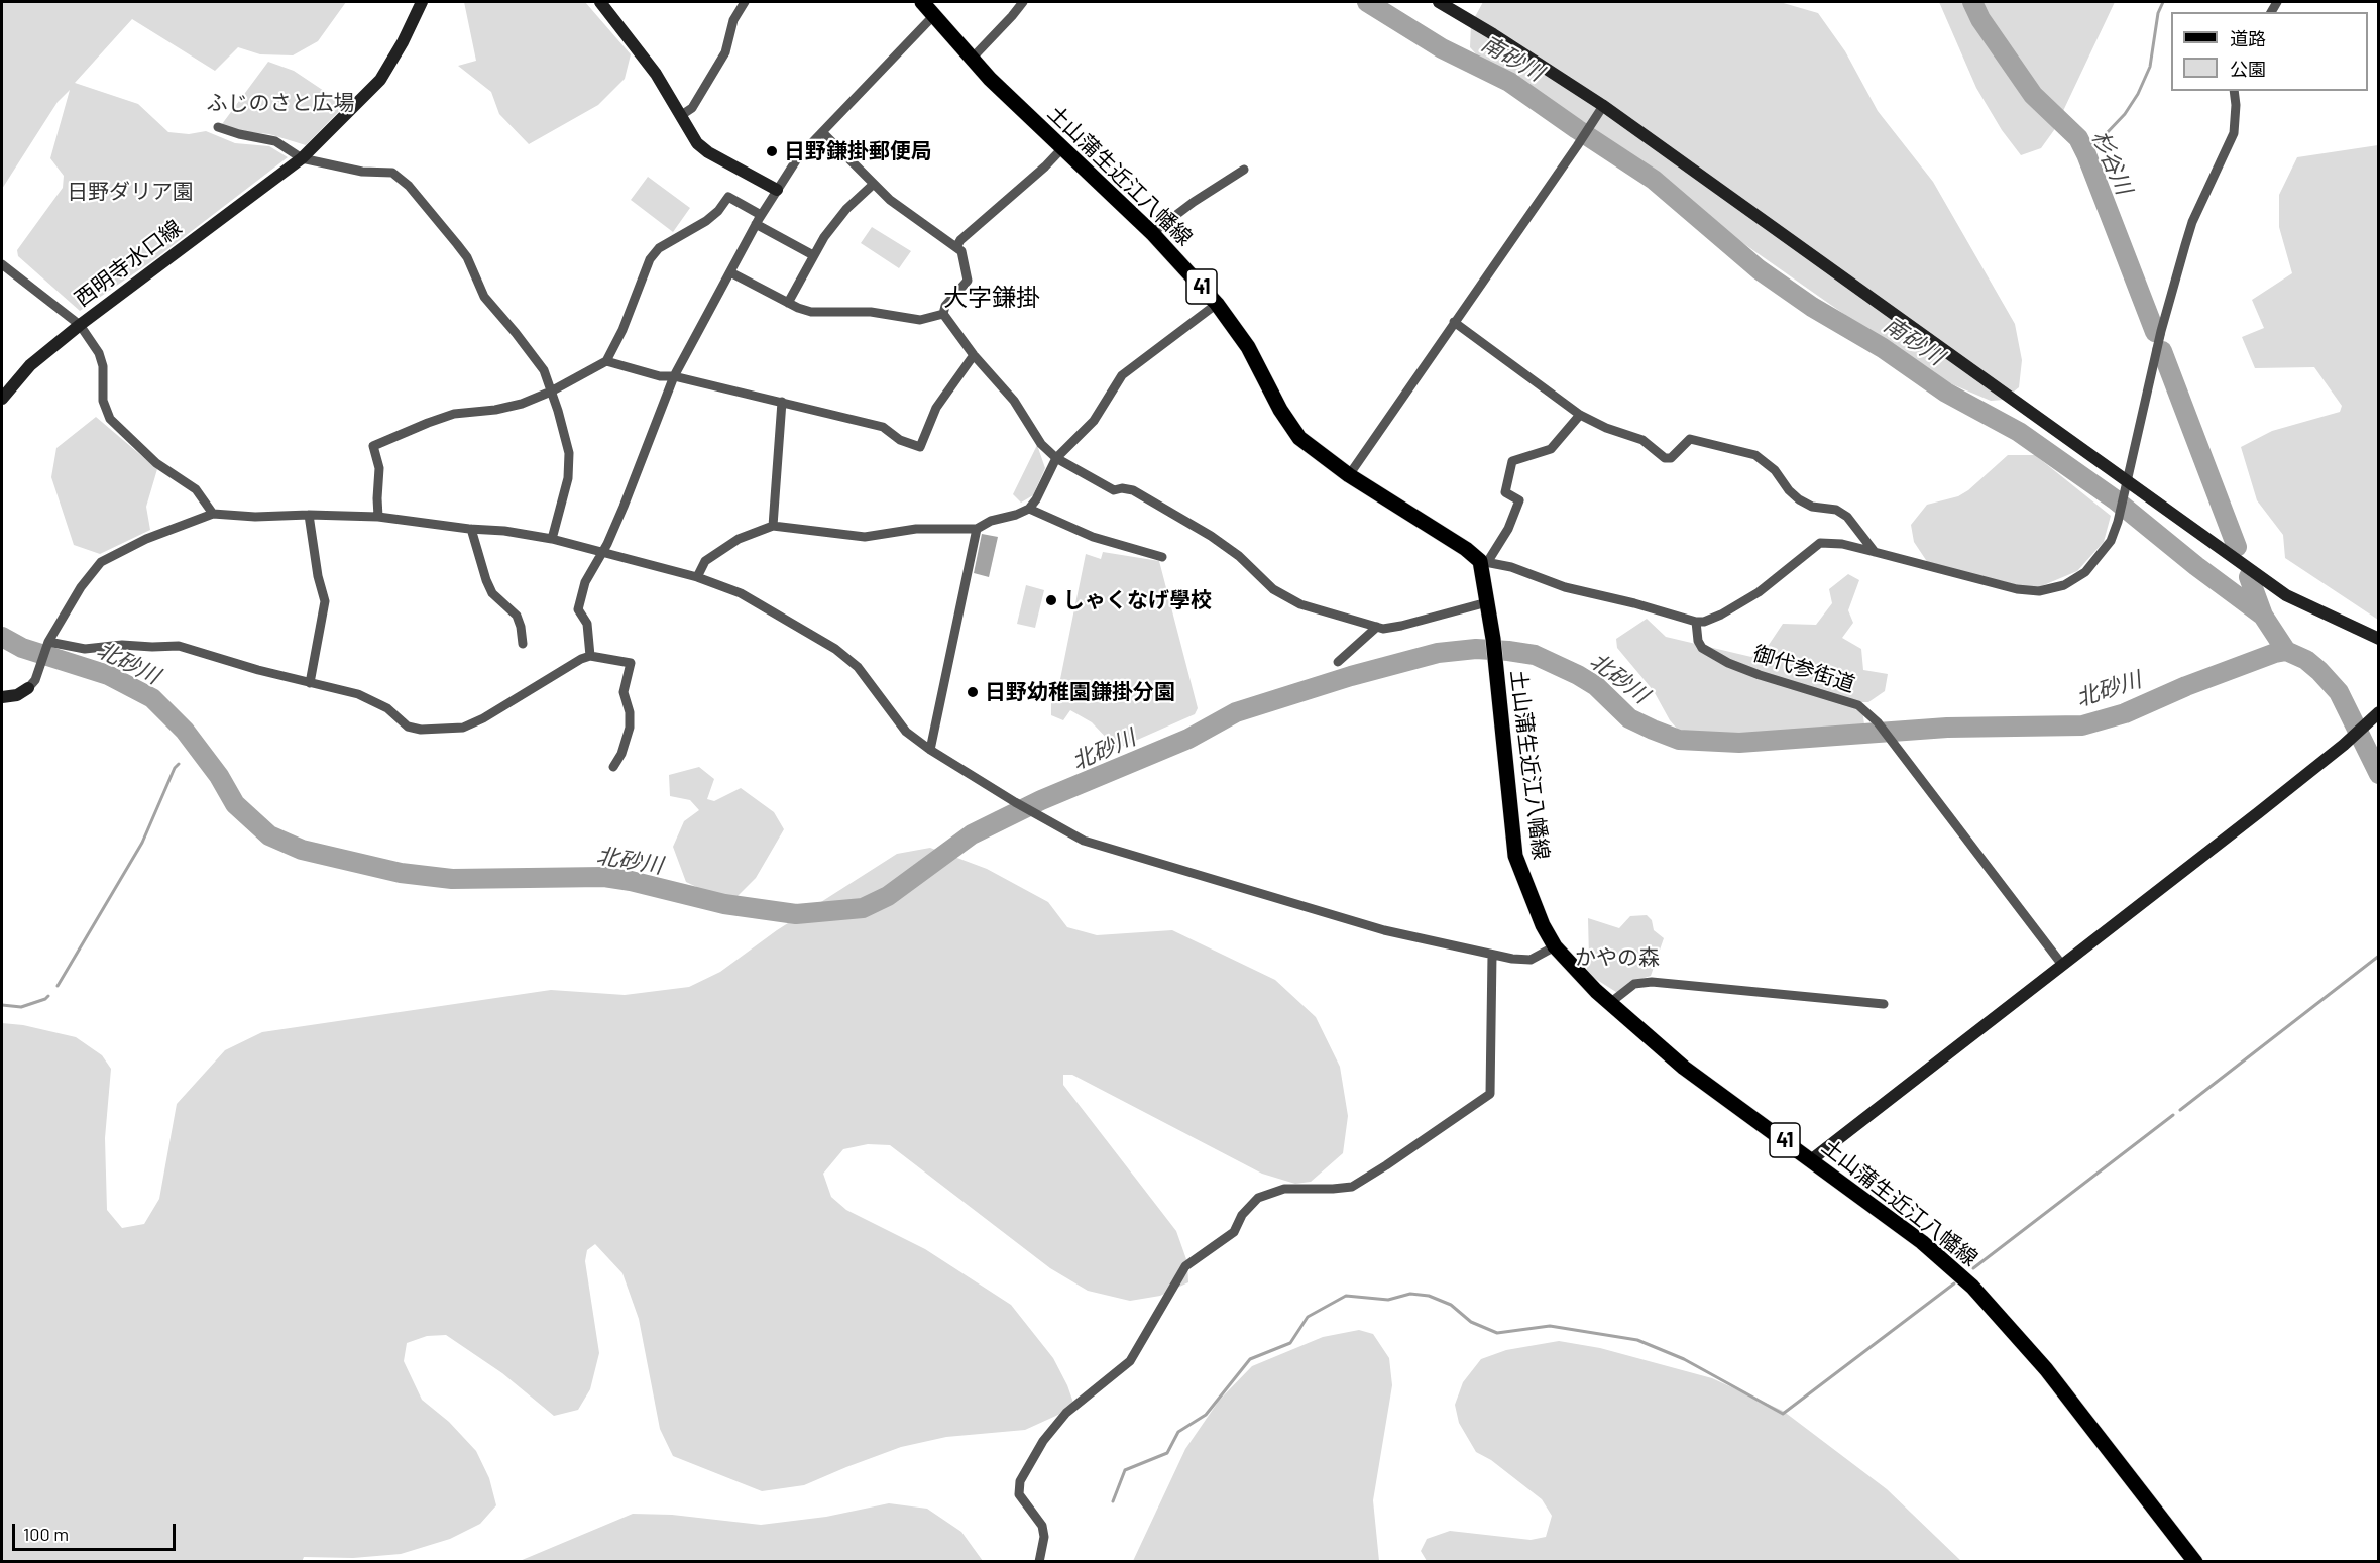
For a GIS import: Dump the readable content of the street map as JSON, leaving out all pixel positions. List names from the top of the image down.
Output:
{
  "streets": {
    "main road": ["土山蒲生近江八幡線", "41"],
    "street": ["西明寺水口線", "御代参街道"]
  },
  "districts": ["大字鎌掛"],
  "water": ["南砂川", "杉谷川", "北砂川"],
  "parks": ["ふじのさと広場", "日野ダリア園", "かやの森"],
  "places": ["日野鎌掛郵便局", "しゃくなげ學校", "日野幼稚園鎌掛分園"],
  "legend": ["道路", "公園"],
  "scale_bar": "100 m"
}
